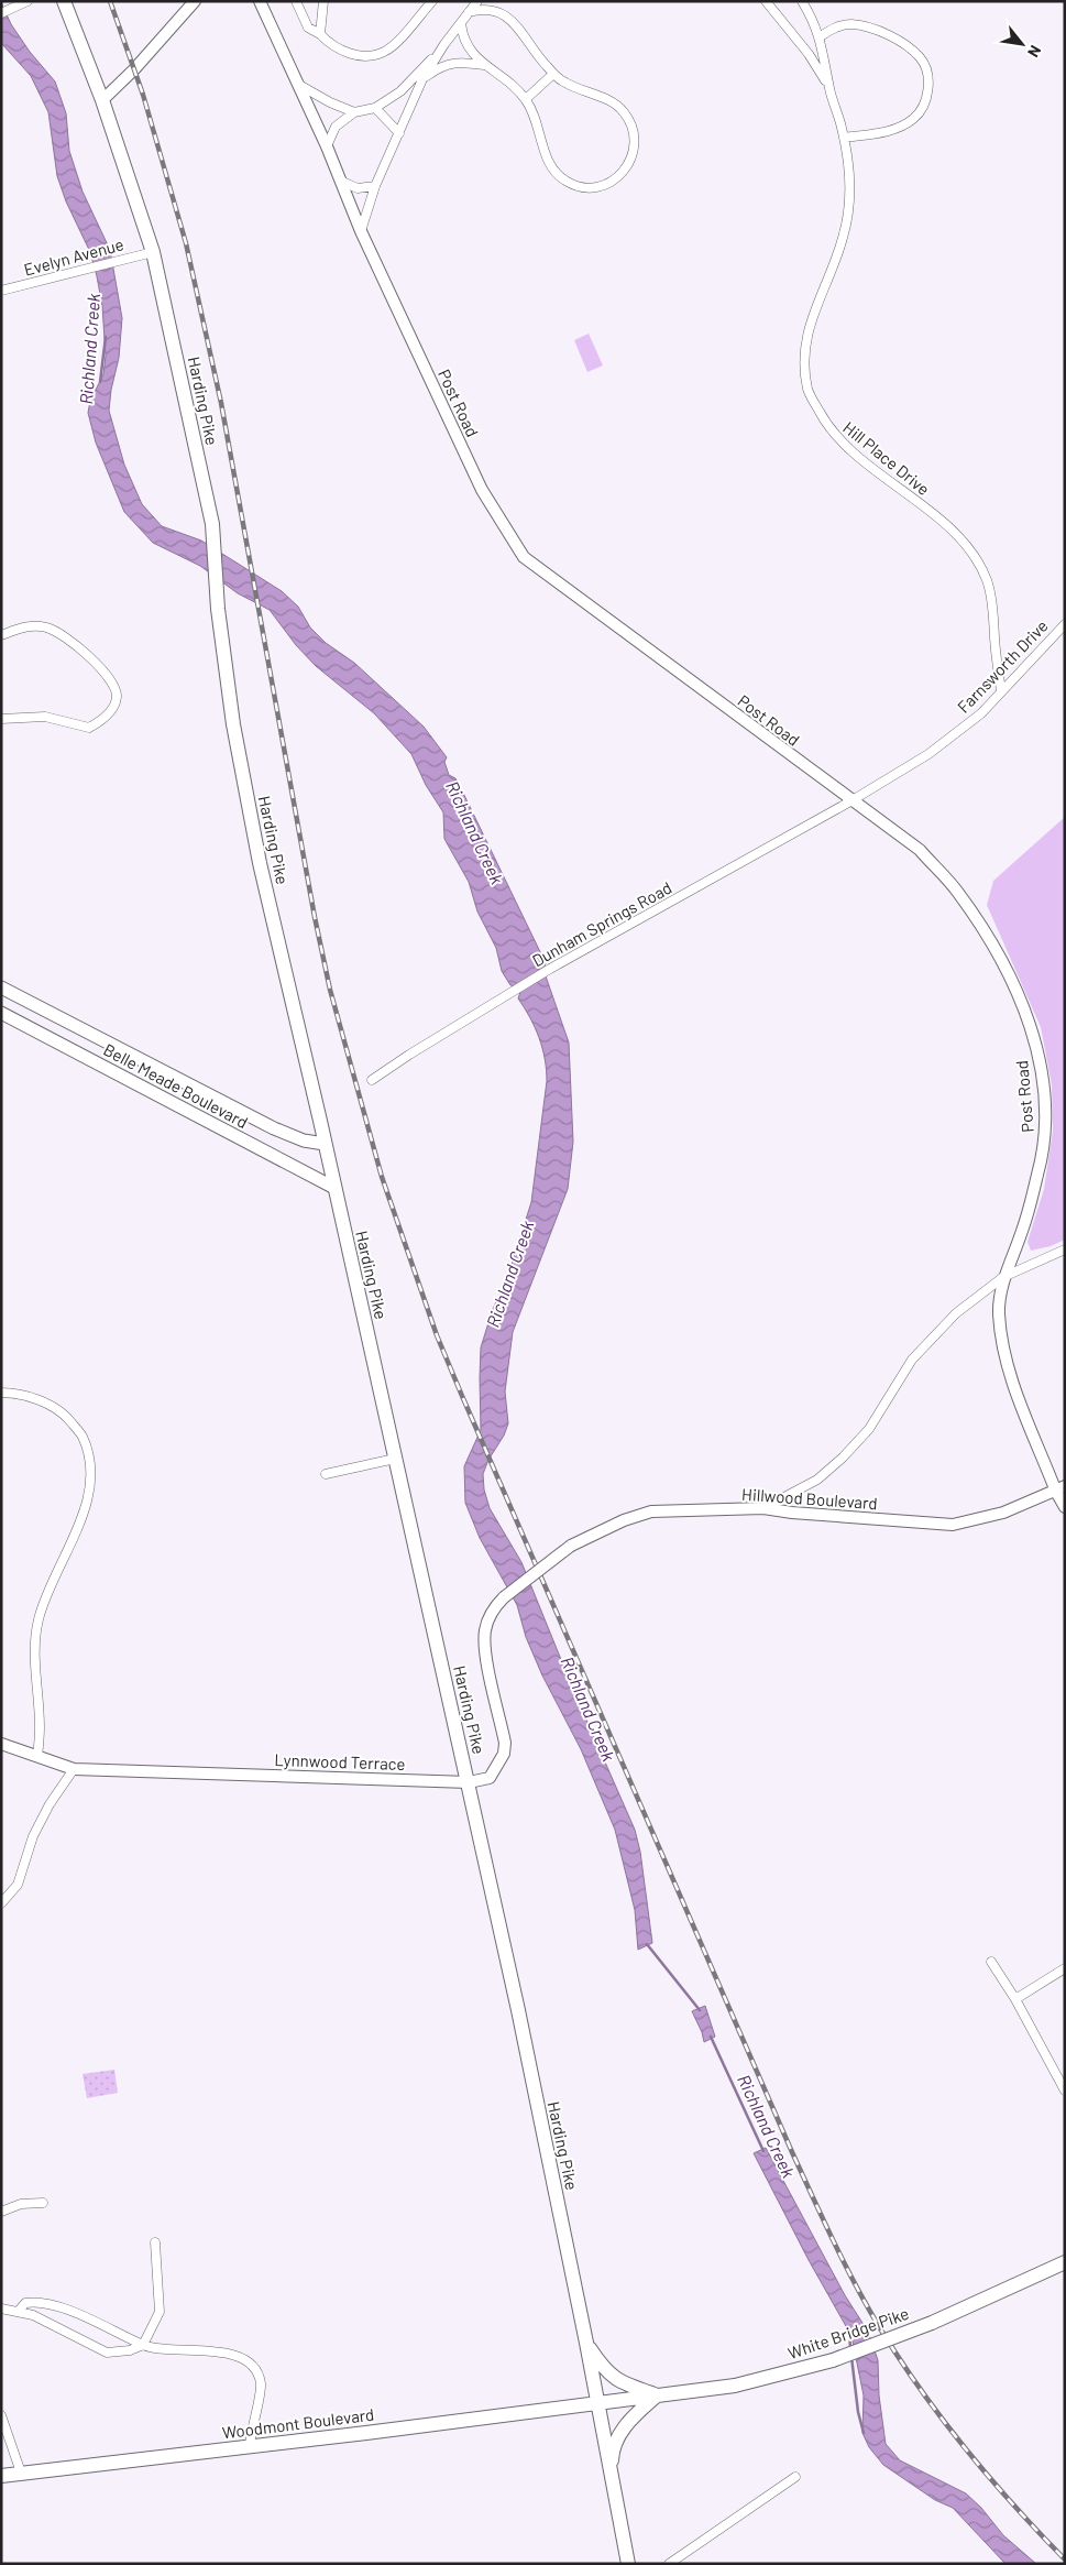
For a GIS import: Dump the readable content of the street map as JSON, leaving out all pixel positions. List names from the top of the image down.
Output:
{
  "streets": {
    "main road": [
      "Harding Pike",
      "Belle Meade Boulevard",
      "White Bridge Pike",
      "Woodmont Boulevard"
    ],
    "street": [
      "Evelyn Avenue",
      "Post Road",
      "Hill Place Drive",
      "Farnsworth Drive",
      "Dunham Springs Road",
      "Hillwood Boulevard",
      "Lynnwood Terrace"
    ]
  },
  "crossings": [
    ["Evelyn Avenue", "Harding Pike"],
    ["Harding Pike", "Belle Meade Boulevard"],
    ["Harding Pike", "Lynnwood Terrace"],
    ["Harding Pike", "White Bridge Pike"],
    ["Harding Pike", "Woodmont Boulevard"],
    ["Post Road", "Farnsworth Drive"],
    ["Post Road", "Dunham Springs Road"],
    ["Post Road", "Hillwood Boulevard"],
    ["Hill Place Drive", "Farnsworth Drive"],
    ["Farnsworth Drive", "Dunham Springs Road"],
    ["Hillwood Boulevard", "Lynnwood Terrace"],
    ["White Bridge Pike", "Woodmont Boulevard"]
  ],
  "water": ["Richland Creek"],
  "north": "bottom right"
}
